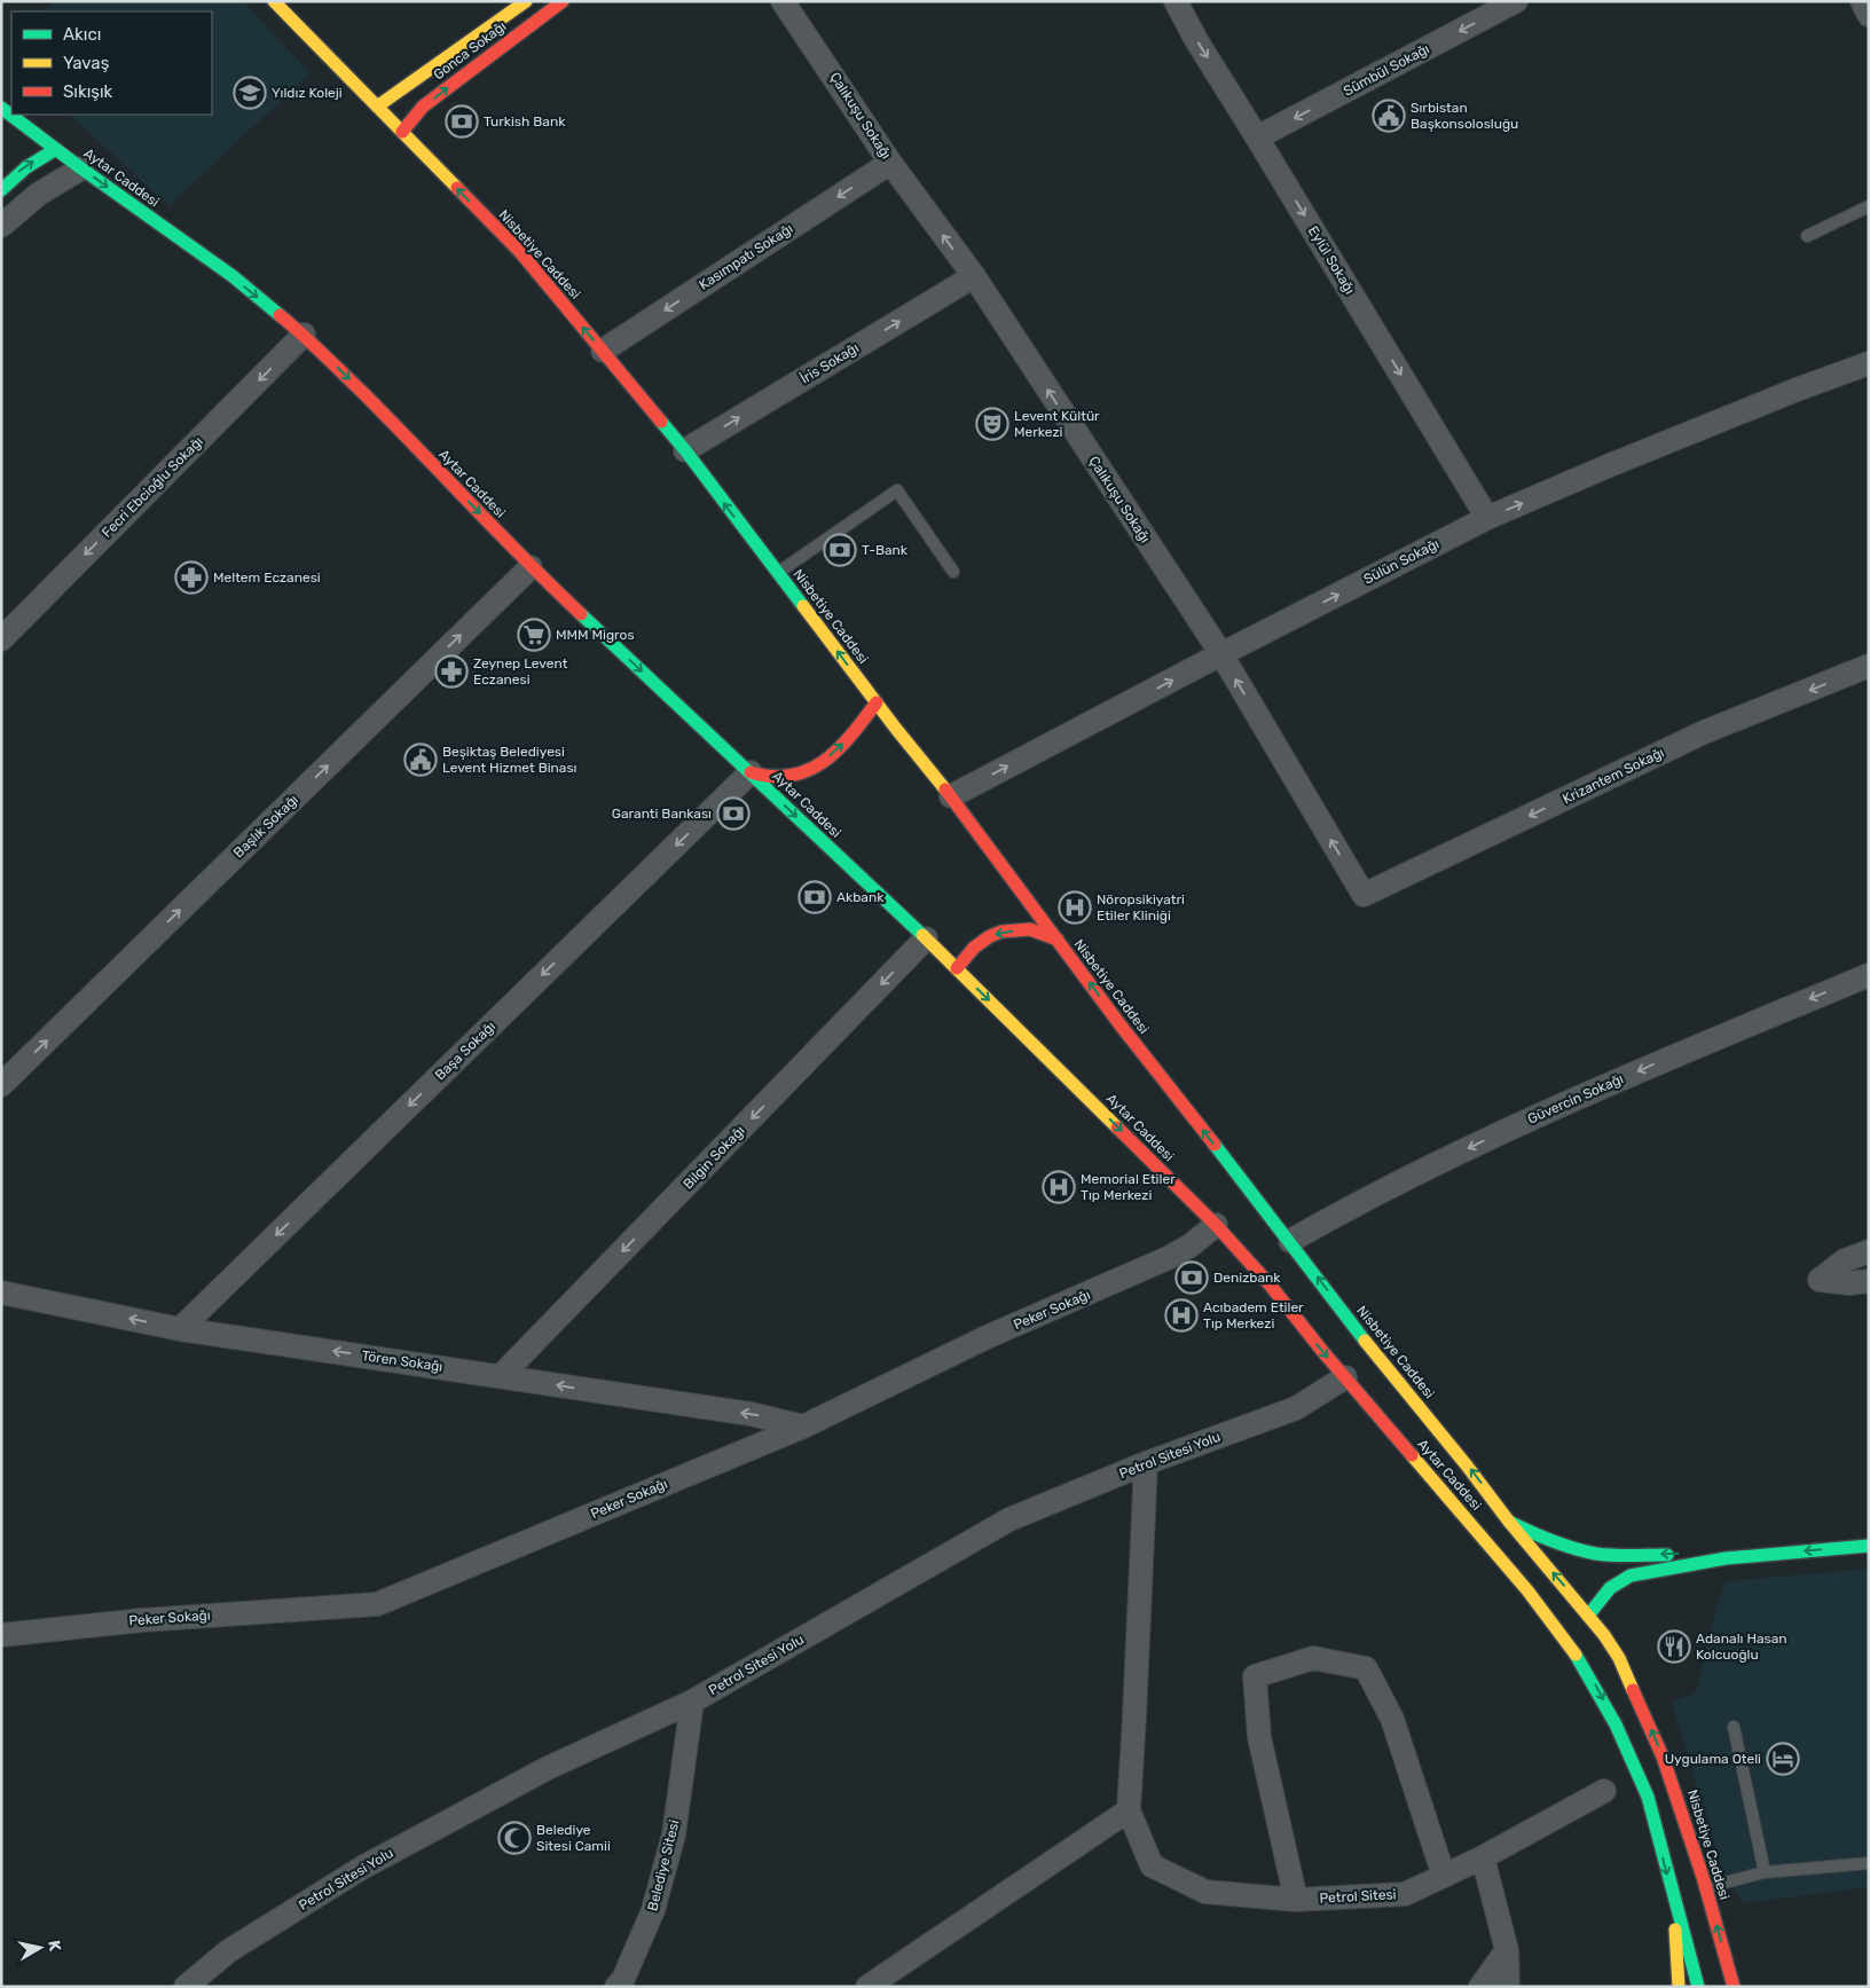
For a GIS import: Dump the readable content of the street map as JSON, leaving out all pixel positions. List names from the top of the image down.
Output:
{
  "streets": {
    "main road": ["Gonca Sokağı", "Aytar Caddesi", "Nisbetiye Caddesi"],
    "street": [
      "Sümbül Sokağı",
      "Çalıkuşu Sokağı",
      "Kasımpatı Sokağı",
      "Eylül Sokağı",
      "İris Sokağı",
      "Fecri Ebcioğlu Sokağı",
      "Sülün Sokağı",
      "Krizantem Sokağı",
      "Başlık Sokağı",
      "Başa Sokağı",
      "Güvercin Sokağı",
      "Bilgin Sokağı",
      "Peker Sokağı",
      "Tören Sokağı",
      "Petrol Sitesi Yolu",
      "Belediye Sitesi",
      "Petrol Sitesi"
    ]
  },
  "crossings": [
    ["Gonca Sokağı", "Nisbetiye Caddesi"],
    ["Sümbül Sokağı", "Eylül Sokağı"],
    ["Çalıkuşu Sokağı", "Kasımpatı Sokağı"],
    ["Çalıkuşu Sokağı", "İris Sokağı"],
    ["Çalıkuşu Sokağı", "Sülün Sokağı"],
    ["Çalıkuşu Sokağı", "Krizantem Sokağı"],
    ["Aytar Caddesi", "Nisbetiye Caddesi"],
    ["Aytar Caddesi", "Fecri Ebcioğlu Sokağı"],
    ["Aytar Caddesi", "Başlık Sokağı"],
    ["Aytar Caddesi", "Başa Sokağı"],
    ["Aytar Caddesi", "Bilgin Sokağı"],
    ["Aytar Caddesi", "Peker Sokağı"],
    ["Aytar Caddesi", "Petrol Sitesi Yolu"],
    ["Nisbetiye Caddesi", "Kasımpatı Sokağı"],
    ["Nisbetiye Caddesi", "İris Sokağı"],
    ["Nisbetiye Caddesi", "Sülün Sokağı"],
    ["Nisbetiye Caddesi", "Güvercin Sokağı"],
    ["Eylül Sokağı", "Sülün Sokağı"],
    ["Başa Sokağı", "Tören Sokağı"],
    ["Bilgin Sokağı", "Tören Sokağı"],
    ["Peker Sokağı", "Tören Sokağı"],
    ["Petrol Sitesi Yolu", "Belediye Sitesi"],
    ["Petrol Sitesi Yolu", "Petrol Sitesi"]
  ],
  "one_way": [
    "Sümbül Sokağı",
    "Çalıkuşu Sokağı",
    "Aytar Caddesi",
    "Kasımpatı Sokağı",
    "Eylül Sokağı",
    "İris Sokağı",
    "Fecri Ebcioğlu Sokağı",
    "Sülün Sokağı",
    "Krizantem Sokağı",
    "Başlık Sokağı",
    "Başa Sokağı",
    "Güvercin Sokağı",
    "Bilgin Sokağı",
    "Tören Sokağı"
  ],
  "places": {
    "school or university": ["Yıldız Koleji"],
    "public building": ["Sırbistan Başkonsolosluğu", "Beşiktaş Belediyesi Levent Hizmet Binası"],
    "bank": [
      "Turkish Bank",
      "T-Bank",
      "Garanti Bankası",
      "Akbank",
      "Denizbank"
    ],
    "theatre": ["Levent Kültür Merkezi"],
    "pharmacy": ["Meltem Eczanesi", "Zeynep Levent Eczanesi"],
    "supermarket": ["MMM Migros"],
    "hospital": ["Nöropsikiyatri Etiler Kliniği", "Memorial Etiler Tıp Merkezi", "Acıbadem Etiler Tıp Merkezi"],
    "restaurant": ["Adanalı Hasan Kolcuoğlu"],
    "hotel": ["Uygulama Oteli"],
    "mosque": ["Belediye Sitesi Camii"]
  },
  "legend": ["Akıcı", "Yavaş", "Sıkışık"],
  "north": "right"
}
